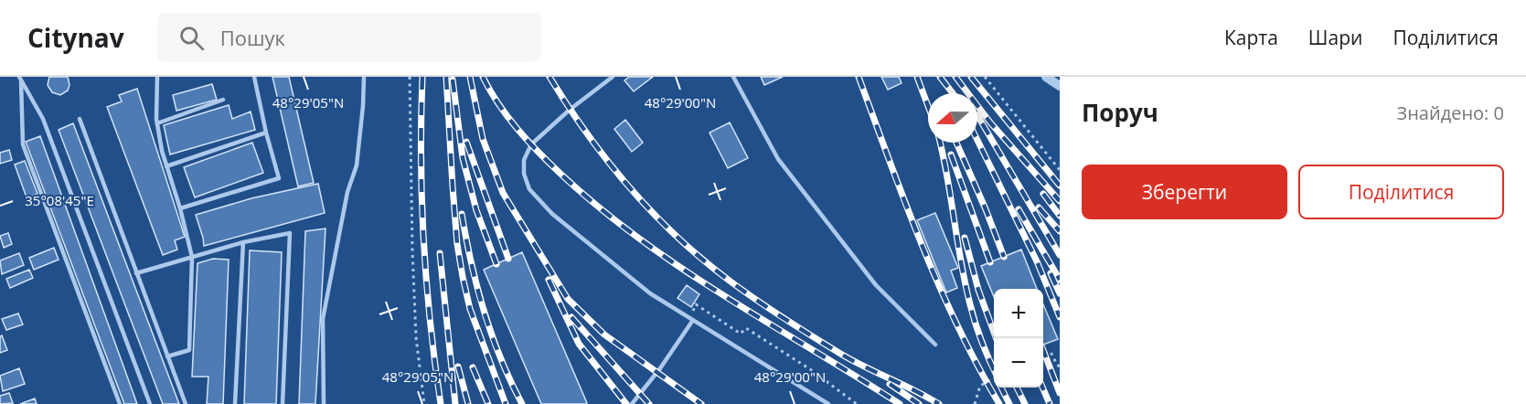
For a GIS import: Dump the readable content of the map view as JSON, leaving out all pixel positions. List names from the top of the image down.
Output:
{
  "north": "left",
  "page": {
    "header": "Citynav",
    "search": "Пошук",
    "nav": ["Карта", "Шари", "Поділитися"],
    "heading": ["Поруч", "Знайдено: 0"],
    "buttons": ["Зберегти", "Поділитися"],
    "map_buttons": ["+", "−"]
  },
  "coordinates": ["48°29'05\"N", "48°29'00\"N", "35°08'45\"E"]
}
